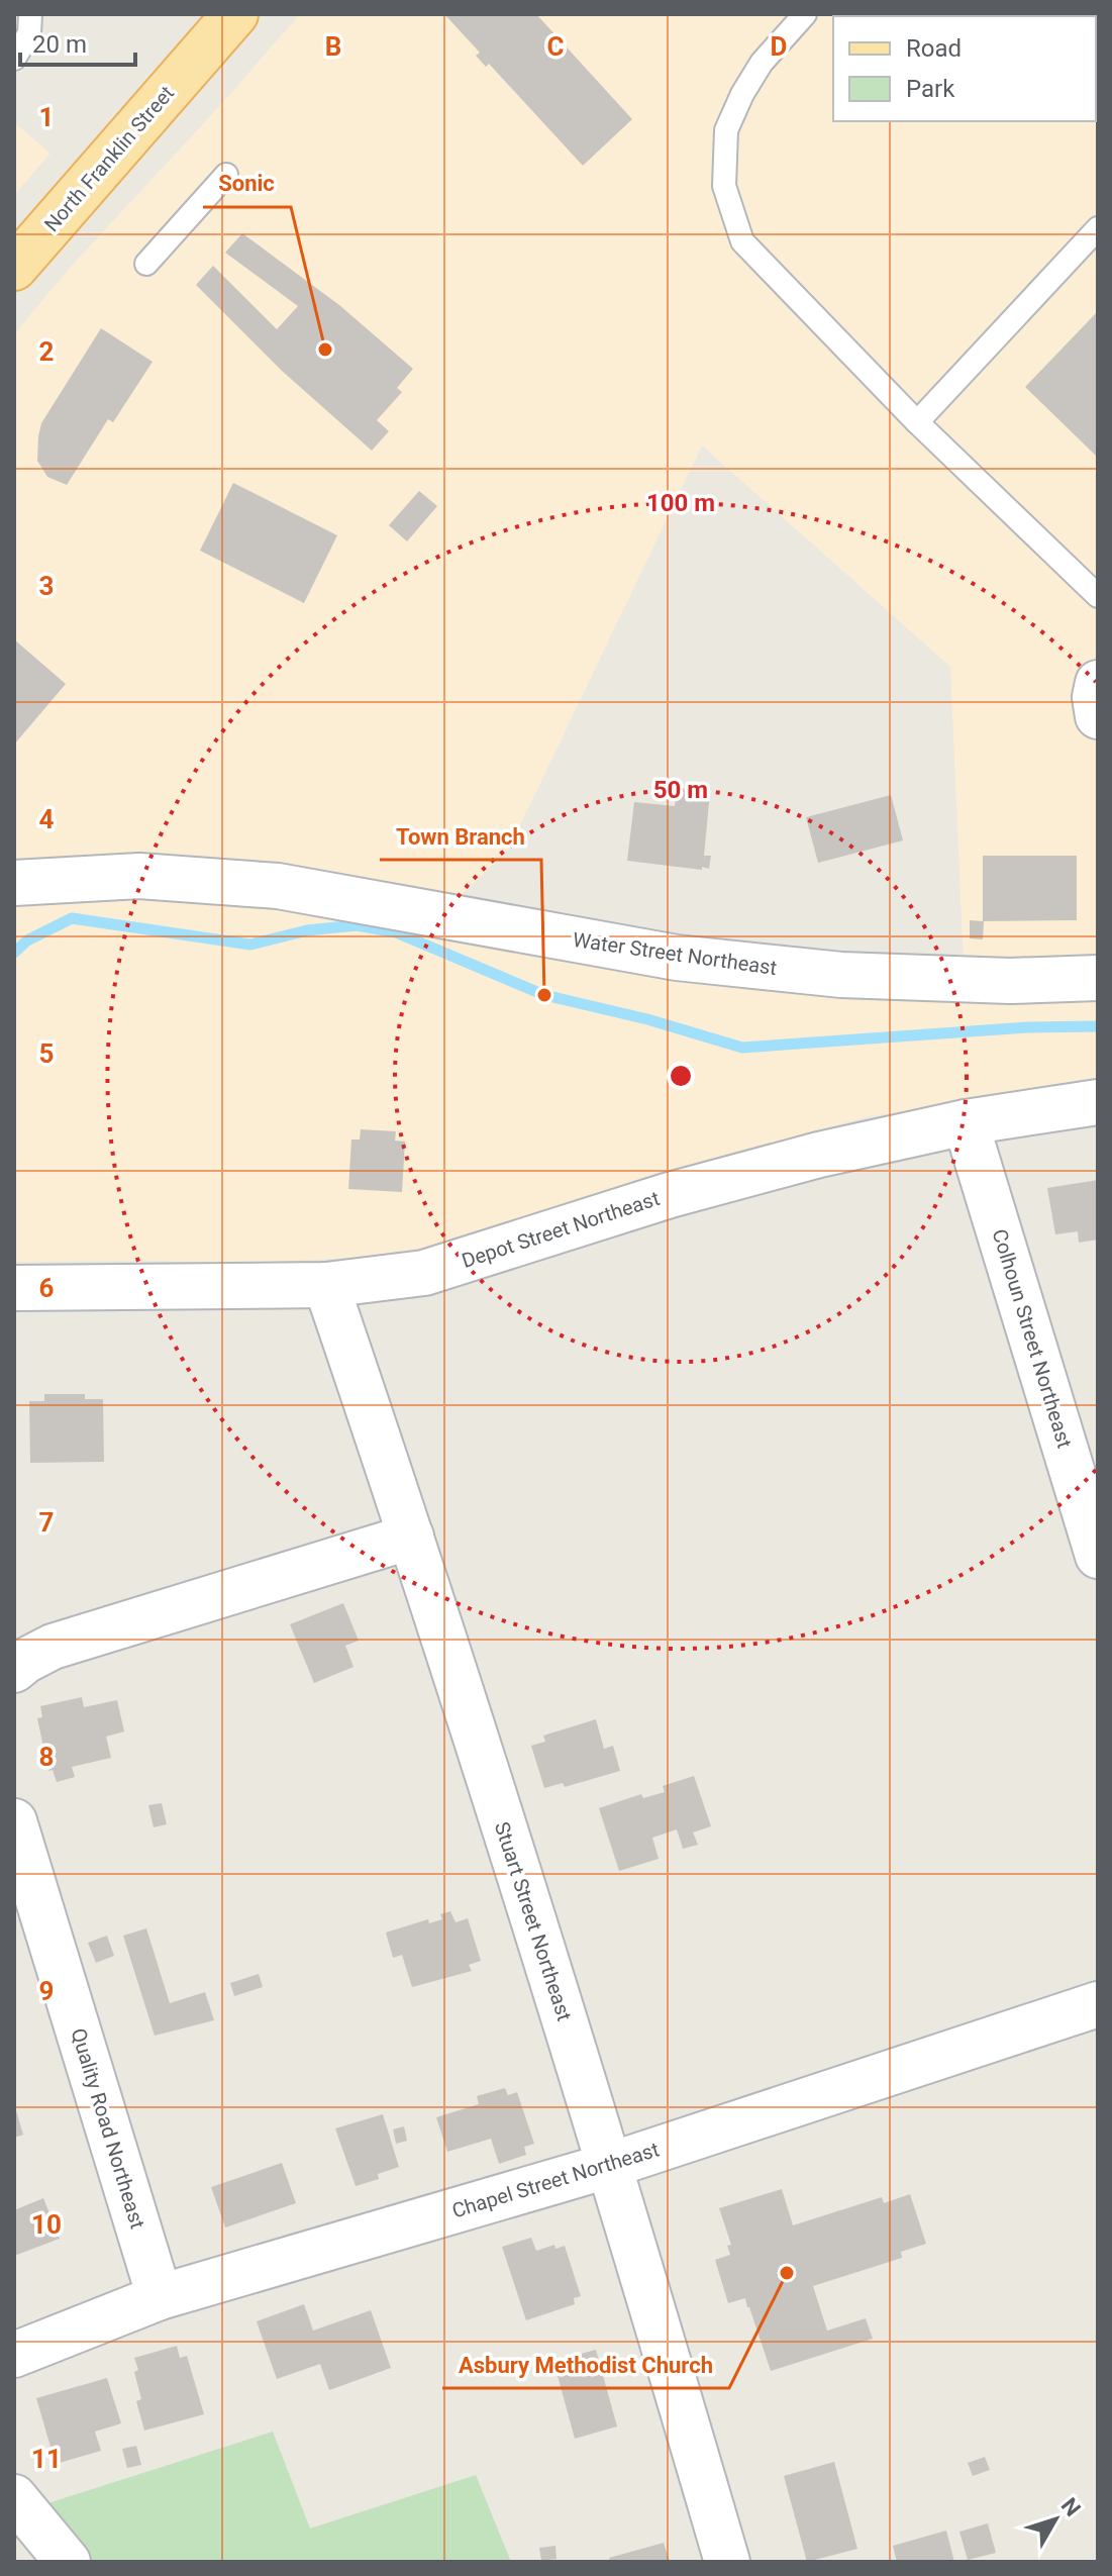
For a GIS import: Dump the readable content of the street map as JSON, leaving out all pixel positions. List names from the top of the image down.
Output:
{
  "streets": {
    "main road": ["North Franklin Street"],
    "street": [
      "Water Street Northeast",
      "Depot Street Northeast",
      "Colhoun Street Northeast",
      "Stuart Street Northeast",
      "Quality Road Northeast",
      "Chapel Street Northeast"
    ]
  },
  "crossings": [
    ["Depot Street Northeast", "Colhoun Street Northeast"],
    ["Depot Street Northeast", "Stuart Street Northeast"],
    ["Stuart Street Northeast", "Chapel Street Northeast"],
    ["Quality Road Northeast", "Chapel Street Northeast"]
  ],
  "places": ["Sonic", "Town Branch", "Asbury Methodist Church"],
  "legend": ["Road", "Park"],
  "scale_bar": "20 m",
  "north": "top right",
  "grid": {
    "columns": ["B", "C", "D"],
    "rows": [
      "1",
      "2",
      "3",
      "4",
      "5",
      "6",
      "7",
      "8",
      "9",
      "10",
      "11"
    ]
  },
  "rings": ["100 m", "50 m"]
}
